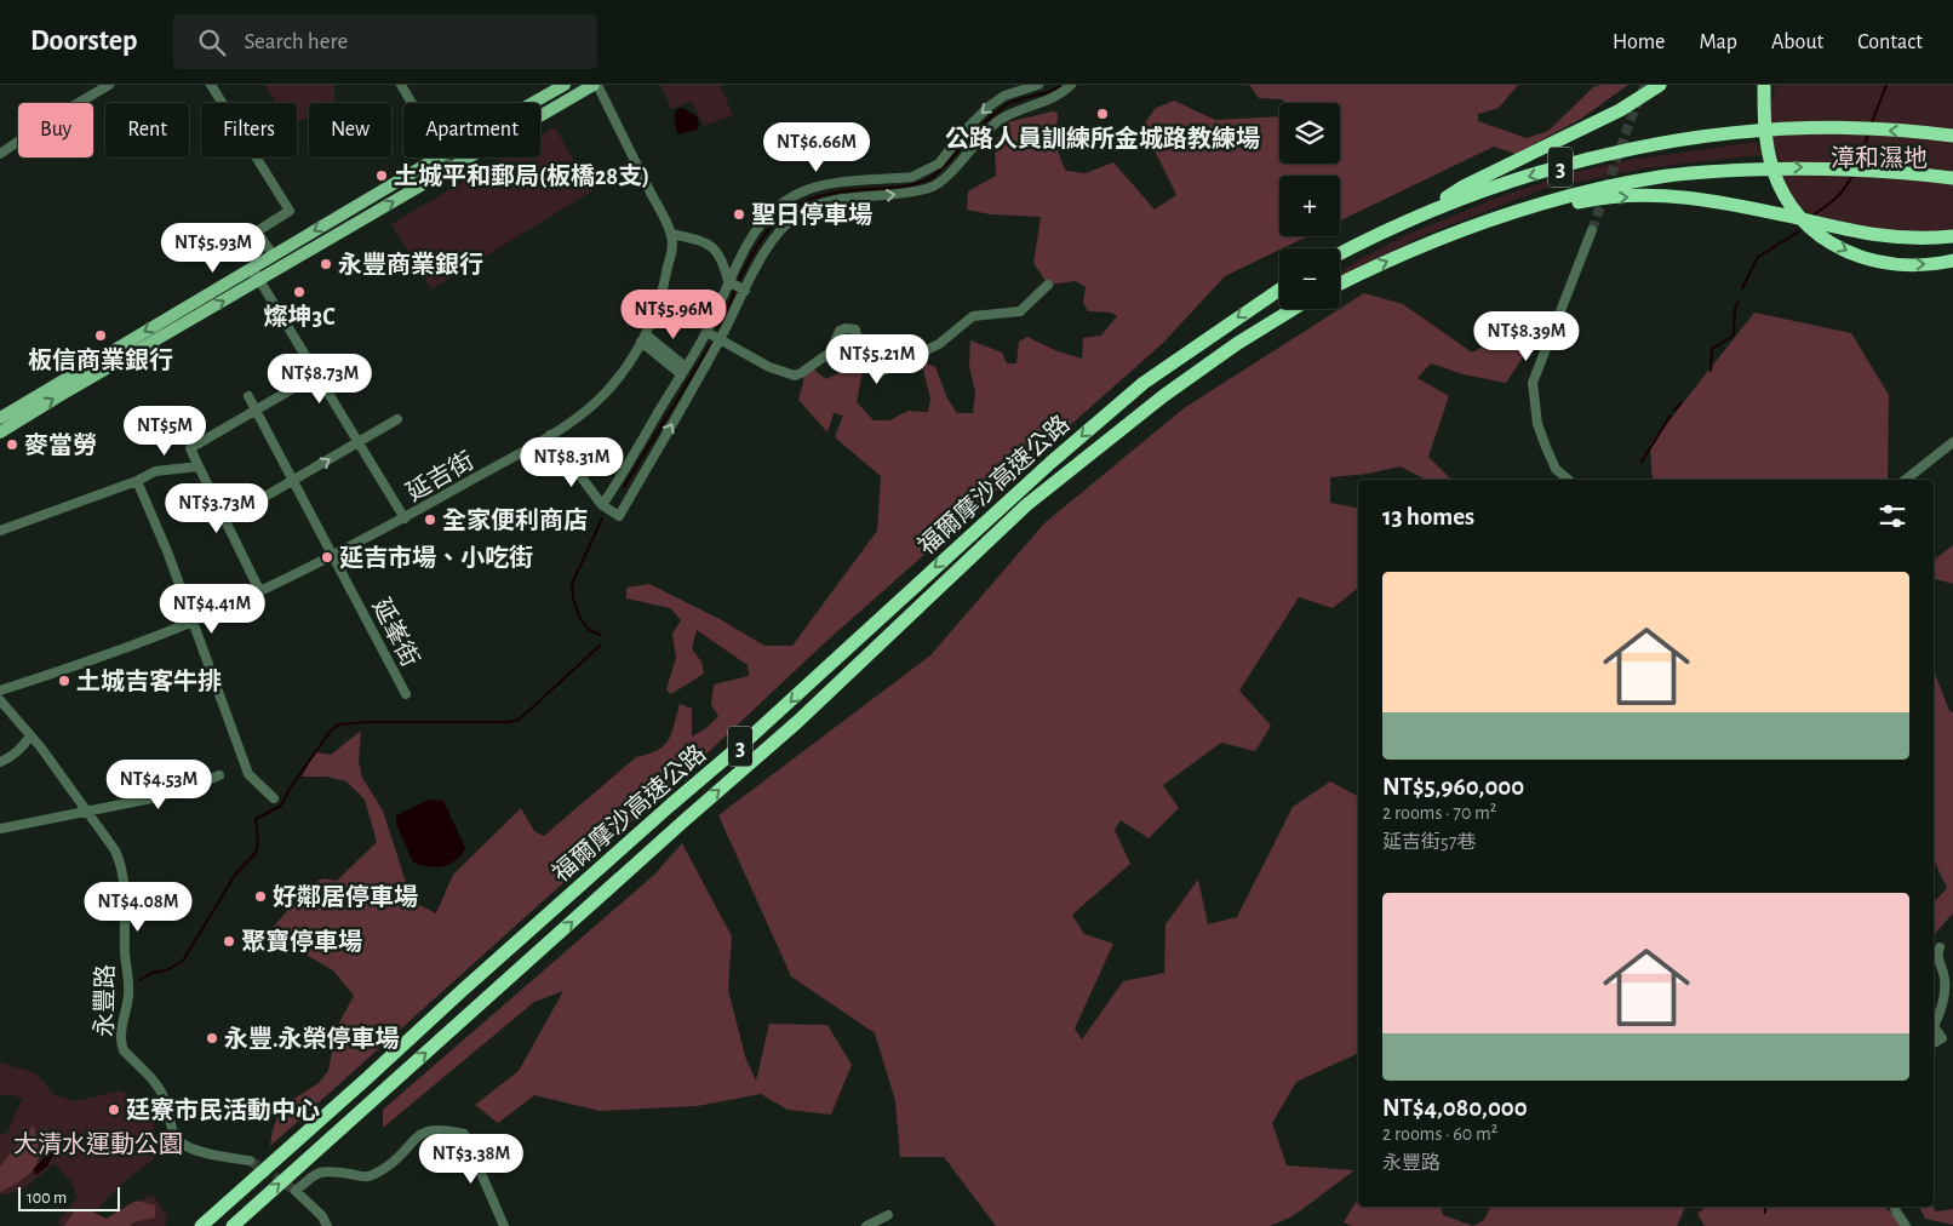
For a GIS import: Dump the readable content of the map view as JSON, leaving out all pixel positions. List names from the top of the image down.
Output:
{
  "streets": {
    "highway": ["3", "福爾摩沙高速公路"],
    "street": ["延吉街", "延峯街", "永豐路"]
  },
  "crossings": [
    ["延吉街", "延峯街"]
  ],
  "parks": ["漳和濕地", "大清水運動公園"],
  "places": [
    "公路人員訓練所金城路教練場",
    "土城平和郵局(板橋28支)",
    "聖日停車場",
    "永豐商業銀行",
    "燦坤3C",
    "板信商業銀行",
    "麥當勞",
    "全家便利商店",
    "延吉市場、小吃街",
    "土城吉客牛排",
    "好鄰居停車場",
    "聚寶停車場",
    "永豐.永榮停車場",
    "廷寮市民活動中心"
  ],
  "scale_bar": "100 m",
  "page": {
    "header": "Doorstep",
    "search": "Search here",
    "nav": [
      "Home",
      "Map",
      "About",
      "Contact"
    ],
    "map_buttons": ["+", "−"],
    "chip": [
      "Buy",
      "Rent",
      "Filters",
      "New",
      "Apartment"
    ],
    "price": [
      "NT$6.66M",
      "NT$5.93M",
      "NT$5.96M",
      "NT$8.39M",
      "NT$5.21M",
      "NT$8.73M",
      "NT$5M",
      "NT$8.31M",
      "NT$3.73M",
      "NT$4.41M",
      "NT$4.53M",
      "NT$4.08M",
      "NT$3.38M"
    ],
    "heading": "13 homes",
    "list": [
      {
        "name": "NT$5,960,000",
        "note": "2 rooms · 70 m² · 延吉街57巷"
      },
      {
        "name": "NT$4,080,000",
        "note": "2 rooms · 60 m² · 永豐路"
      }
    ],
    "scale": "100 m"
  }
}
